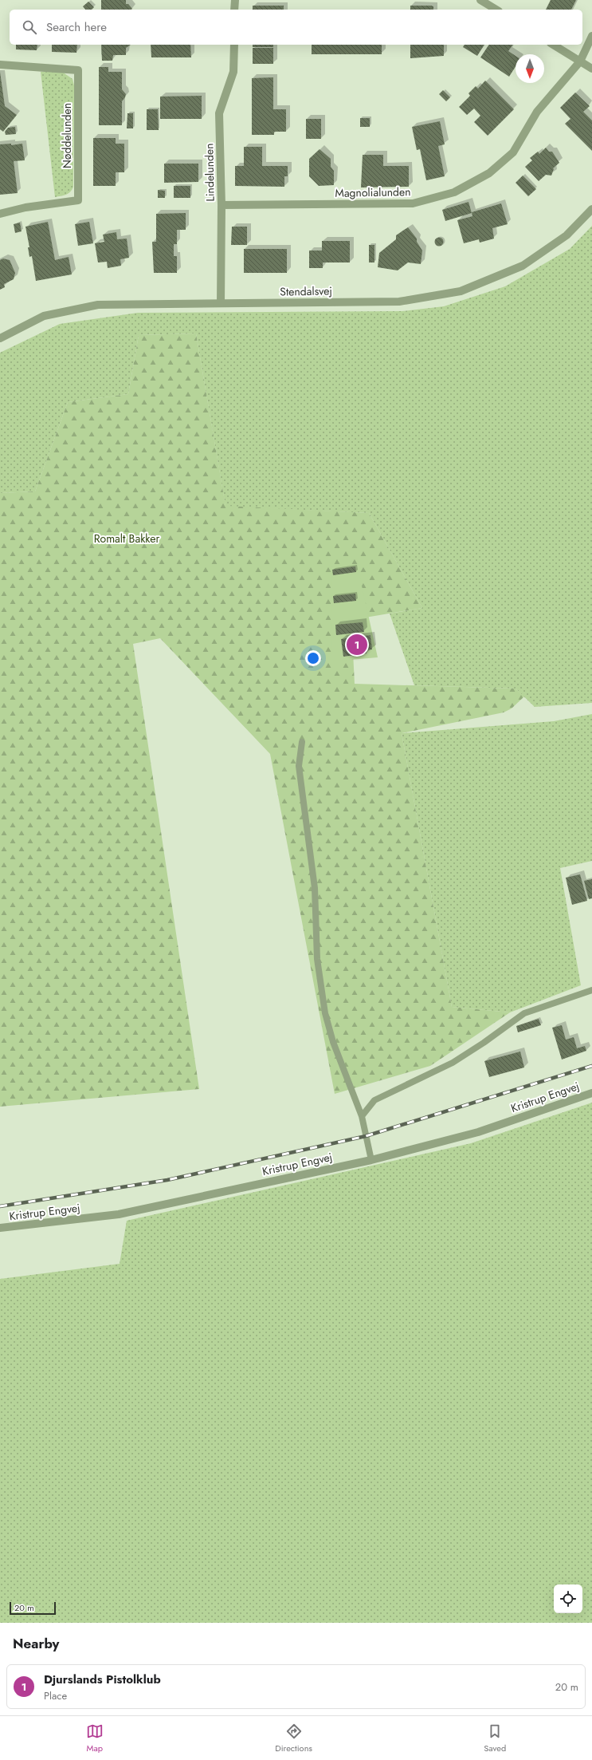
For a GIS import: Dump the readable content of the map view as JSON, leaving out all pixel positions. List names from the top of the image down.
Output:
{
  "streets": {
    "street": [
      "Nøddelunden",
      "Lindelunden",
      "Magnolialunden",
      "Stendalsvej",
      "Kristrup Engvej"
    ]
  },
  "crossings": [
    ["Lindelunden", "Magnolialunden"],
    ["Lindelunden", "Stendalsvej"]
  ],
  "parks": ["Romalt Bakker"],
  "scale_bar": "20 m",
  "north": "bottom",
  "page": {
    "search": "Search here",
    "pins": "1",
    "scale": "20 m",
    "heading": "Nearby",
    "list": [
      {
        "mark": "1",
        "name": "Djurslands Pistolklub",
        "note": "Place",
        "value": "20 m"
      }
    ],
    "nav": ["Map", "Directions", "Saved"]
  }
}
